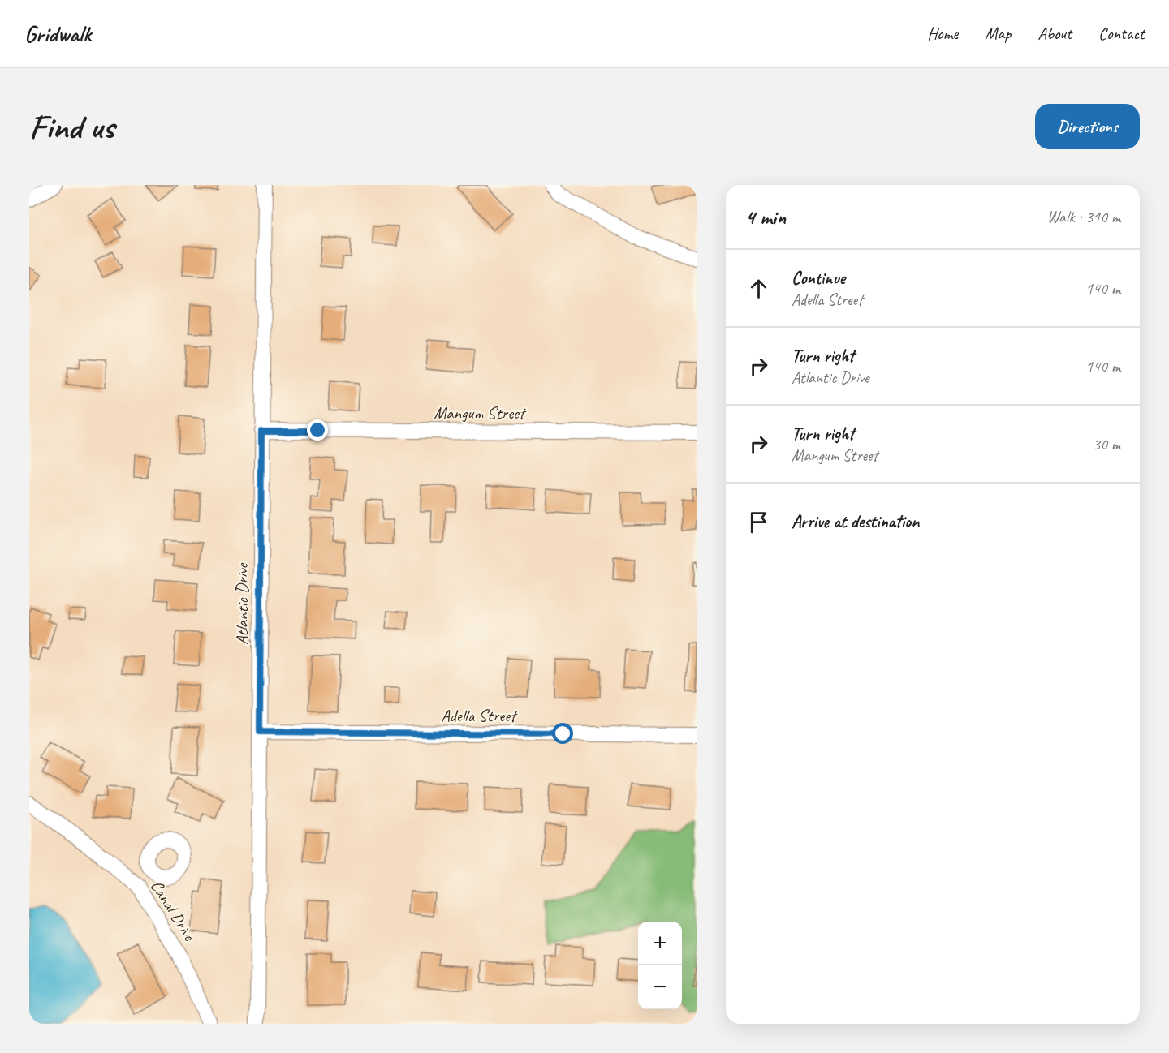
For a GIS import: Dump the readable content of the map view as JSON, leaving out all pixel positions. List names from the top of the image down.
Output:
{
  "streets": {
    "street": [
      "Mangum Street",
      "Atlantic Drive",
      "Adella Street",
      "Canal Drive"
    ]
  },
  "crossings": [
    ["Mangum Street", "Atlantic Drive"],
    ["Atlantic Drive", "Adella Street"]
  ],
  "page": {
    "header": "Gridwalk",
    "nav": [
      "Home",
      "Map",
      "About",
      "Contact"
    ],
    "buttons": "Directions",
    "title": "Find us",
    "heading": ["4 min", "Walk · 310 m"],
    "list": [
      ["Continue", "Adella Street", "140 m"],
      ["Turn right", "Atlantic Drive", "140 m"],
      ["Turn right", "Mangum Street", "30 m"],
      "Arrive at destination"
    ],
    "map_buttons": ["+", "−"]
  }
}
